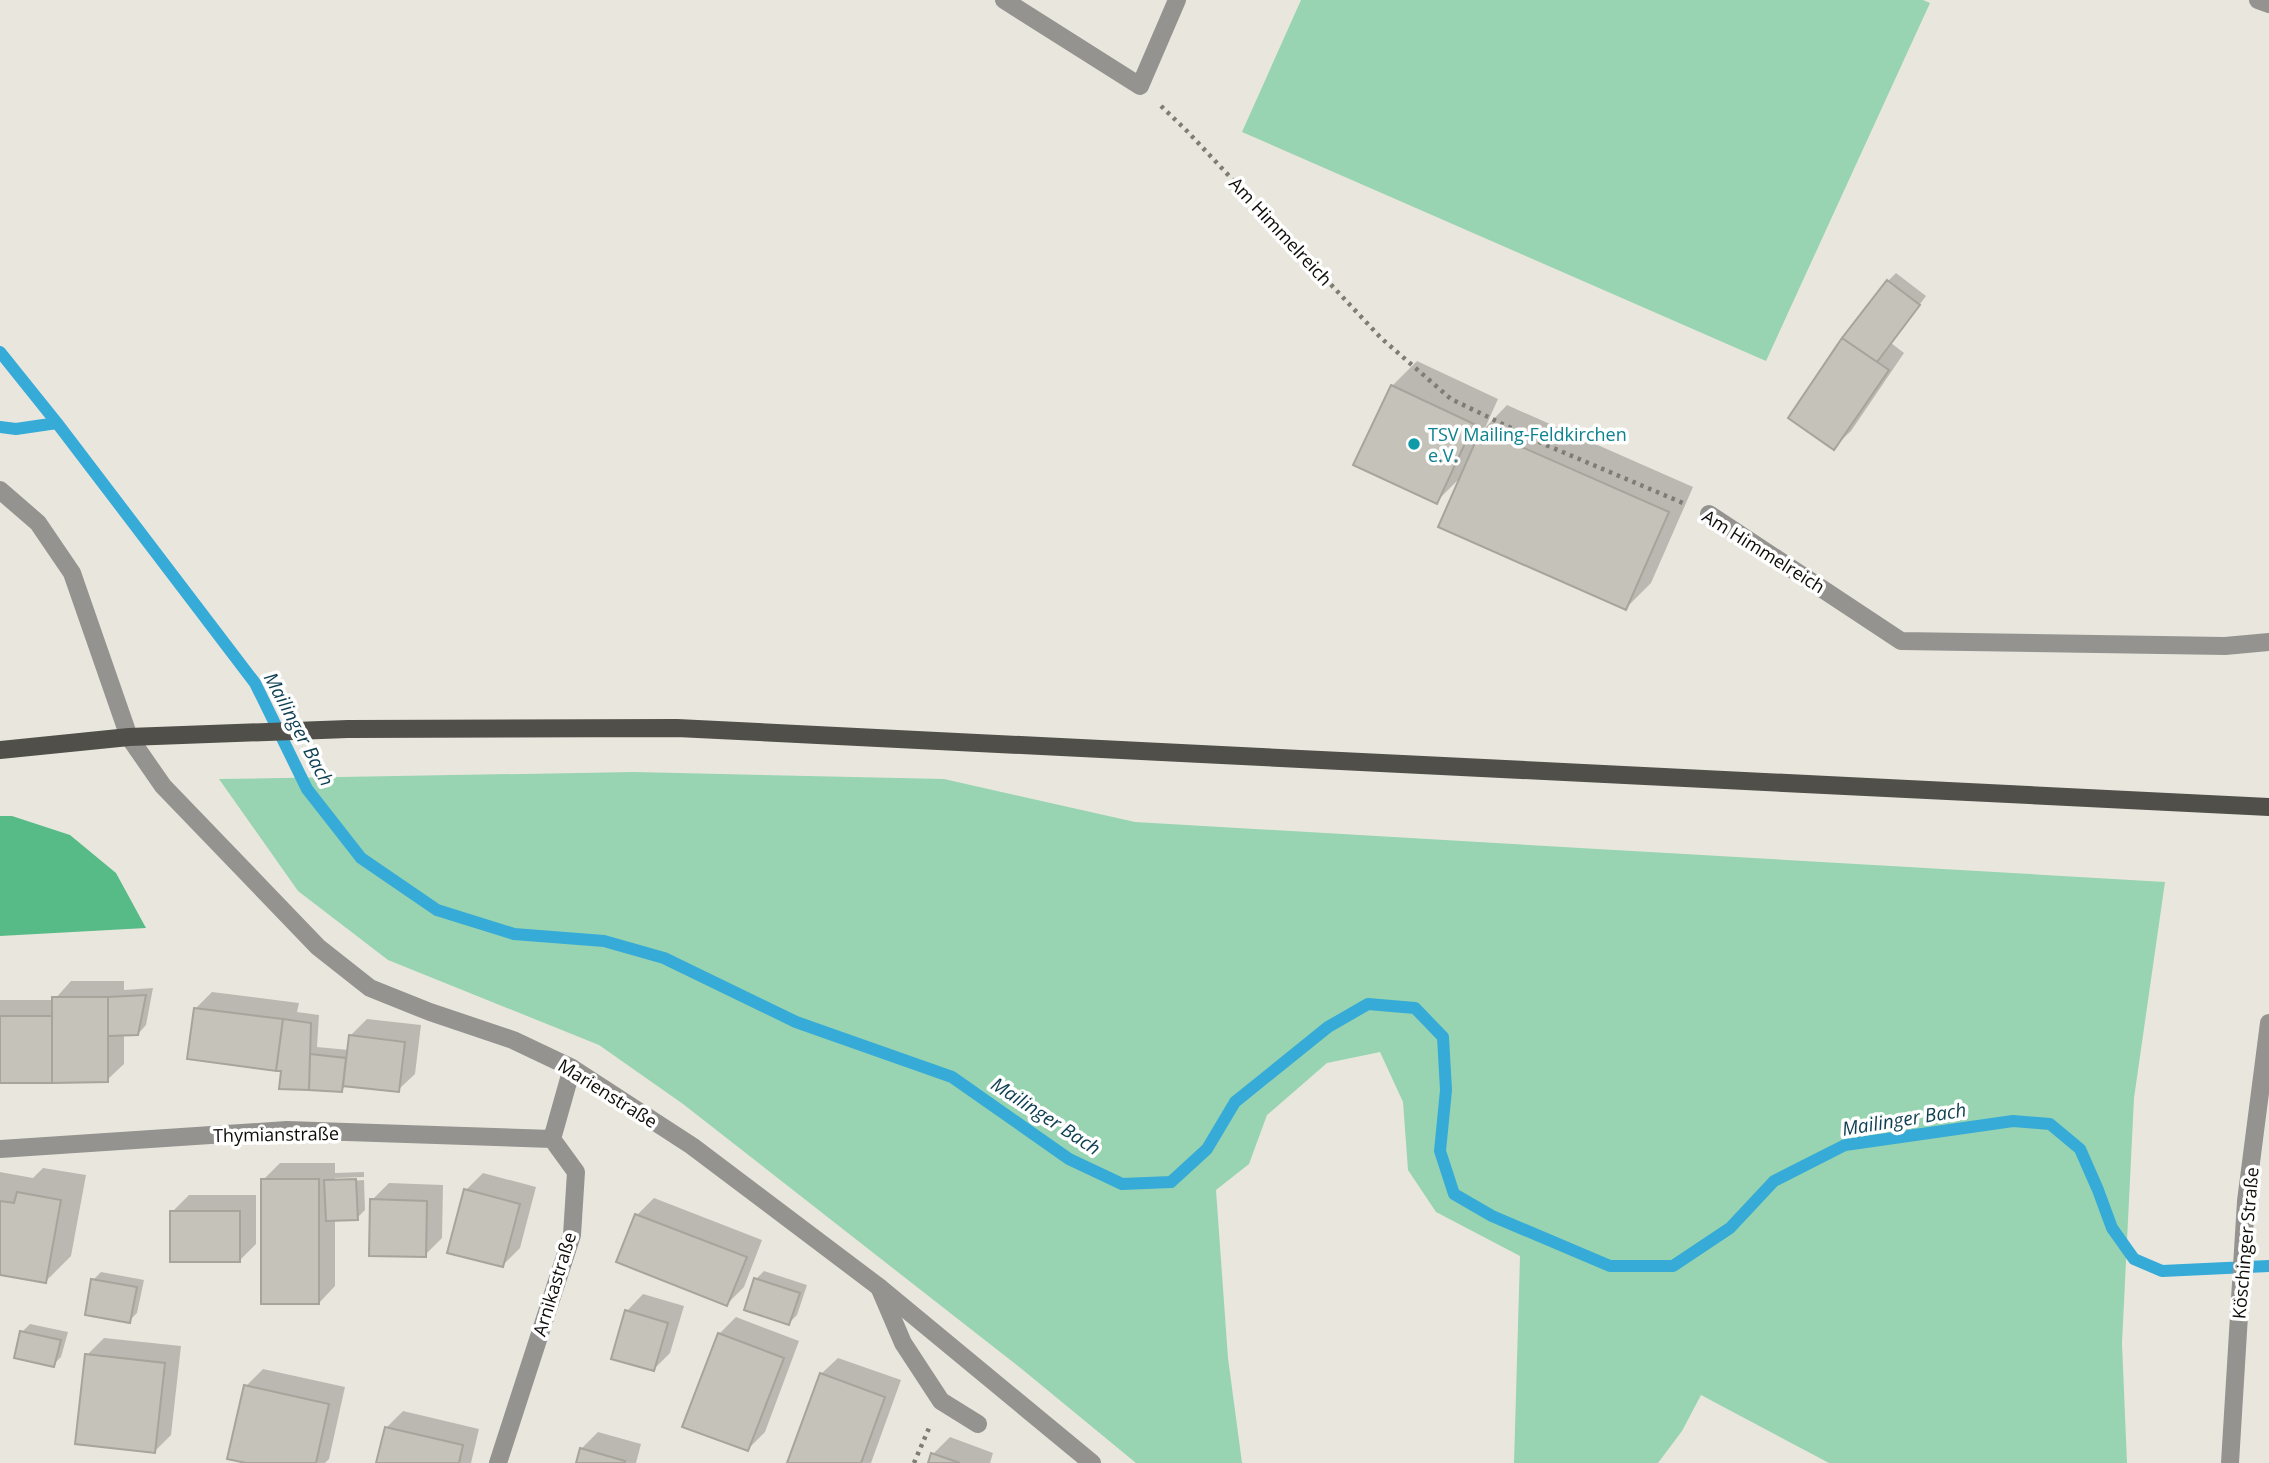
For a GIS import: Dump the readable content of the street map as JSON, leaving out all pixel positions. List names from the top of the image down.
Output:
{
  "streets": {
    "street": [
      "Am Himmelreich",
      "Marienstraße",
      "Thymianstraße",
      "Köschinger Straße",
      "Arnikastraße"
    ]
  },
  "crossings": [
    ["Thymianstraße", "Arnikastraße"]
  ],
  "water": ["Mailinger Bach"],
  "places": ["TSV Mailing-Feldkirchen e.V."]
}
